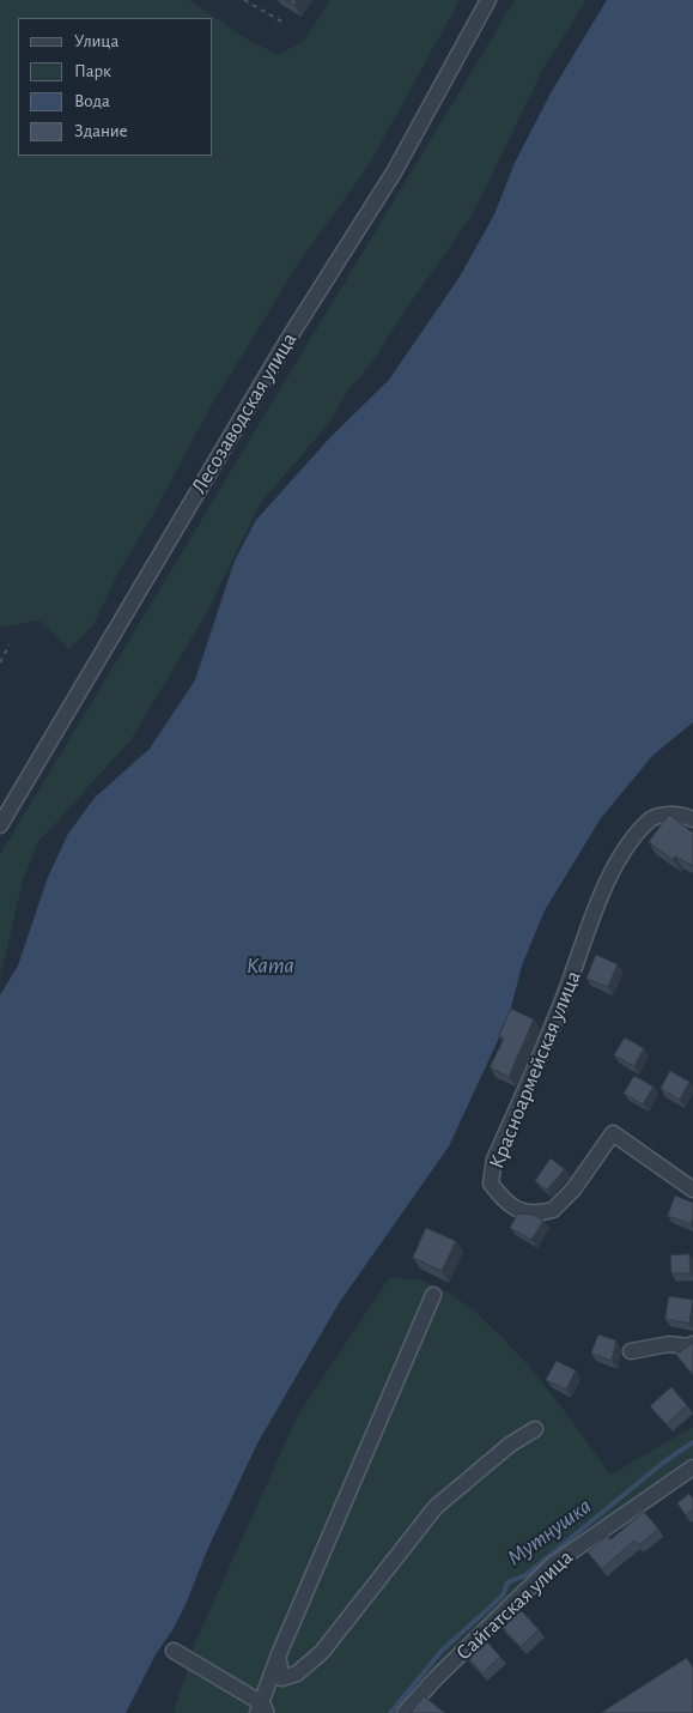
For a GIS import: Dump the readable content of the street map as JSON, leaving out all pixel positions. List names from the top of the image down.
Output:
{
  "streets": {
    "street": ["Лесозаводская улица", "Красноармейская улица", "Сайгатская улица"]
  },
  "water": ["Kama", "Мутнушка"],
  "legend": [
    "Улица",
    "Парк",
    "Вода",
    "Здание"
  ]
}
